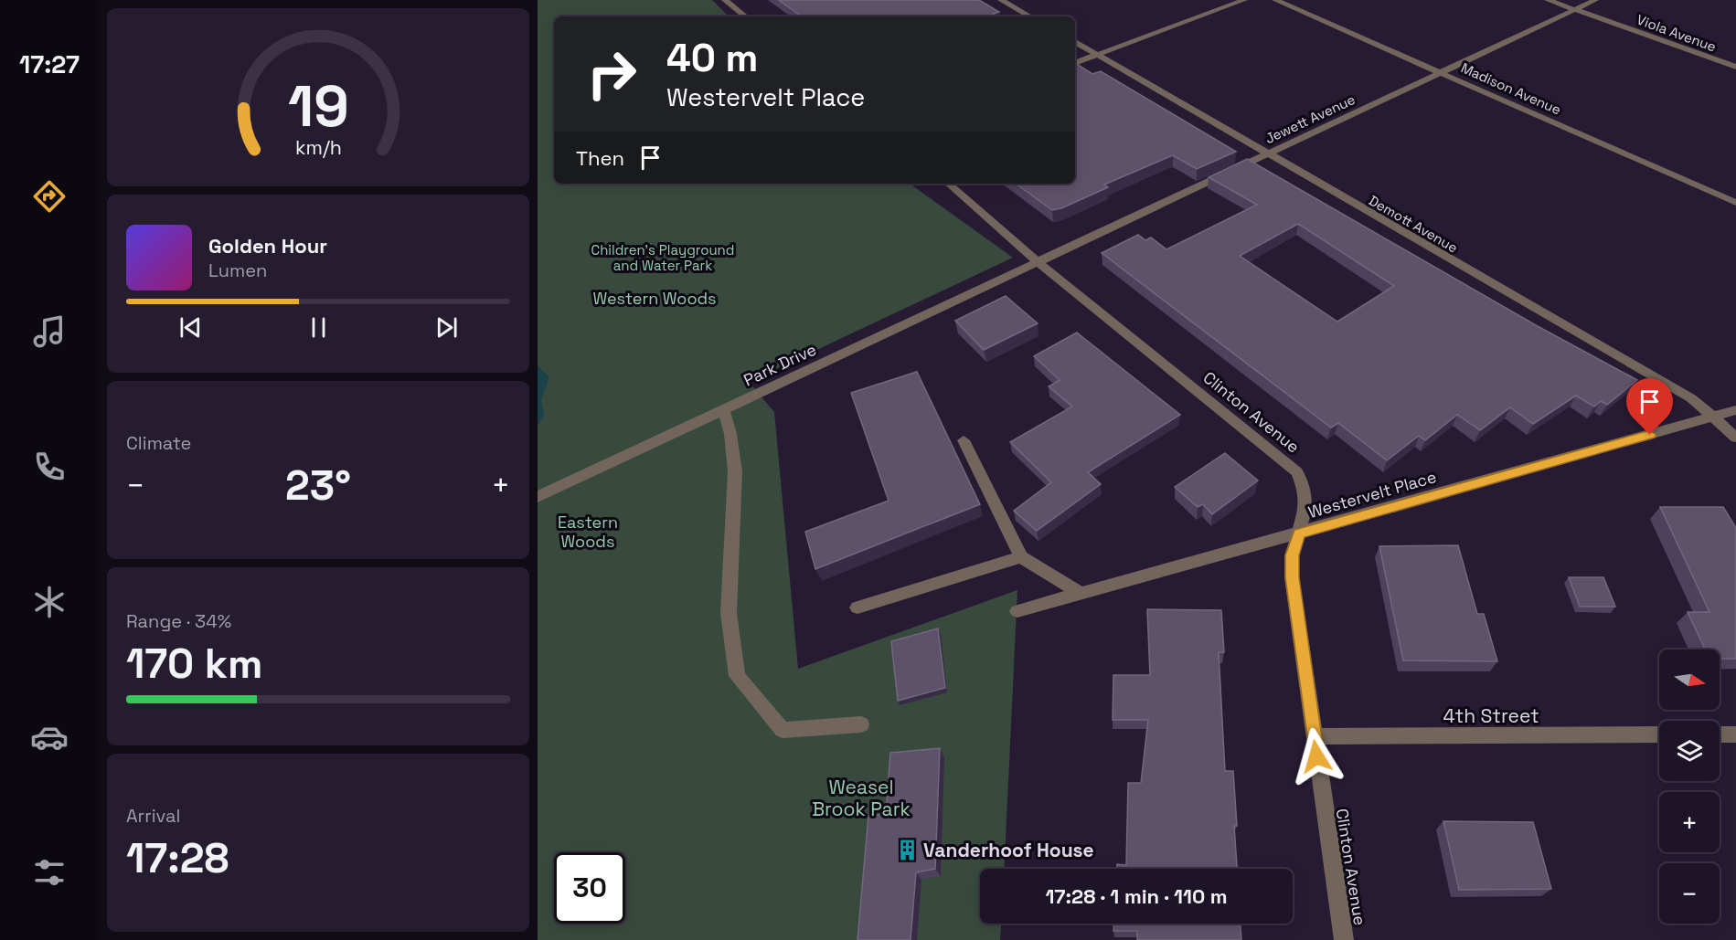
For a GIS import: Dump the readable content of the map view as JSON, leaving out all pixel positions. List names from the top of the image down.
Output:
{
  "streets": {
    "street": [
      "Viola Avenue",
      "Madison Avenue",
      "Jewett Avenue",
      "Demott Avenue",
      "Park Drive",
      "Clinton Avenue",
      "Westervelt Place",
      "4th Street"
    ]
  },
  "crossings": [
    ["Viola Avenue", "Jewett Avenue"],
    ["Madison Avenue", "Jewett Avenue"],
    ["Jewett Avenue", "Demott Avenue"],
    ["Jewett Avenue", "Park Drive"],
    ["Jewett Avenue", "Clinton Avenue"],
    ["Demott Avenue", "Westervelt Place"],
    ["Park Drive", "Clinton Avenue"],
    ["Clinton Avenue", "Westervelt Place"],
    ["Clinton Avenue", "4th Street"]
  ],
  "parks": [
    "Children's Playground and Water Park",
    "Western Woods",
    "Eastern Woods",
    "Weasel Brook Park"
  ],
  "places": {
    "building": ["Vanderhoof House"]
  },
  "north": "right",
  "page": {
    "tabs": "17:27",
    "turn": ["40 m", "Westervelt Place"],
    "then": "Then",
    "song": ["Golden Hour", "Lumen"],
    "tile": [
      "Climate",
      ["Range · 34%", "170 km"],
      ["Arrival", "17:28"]
    ],
    "heat": ["−", "23°", "+"],
    "map_buttons": ["+", "−"],
    "limit": "30",
    "trip": "17:28 · 1 min · 110 m",
    "gauge": ["19", "km/h"]
  }
}
